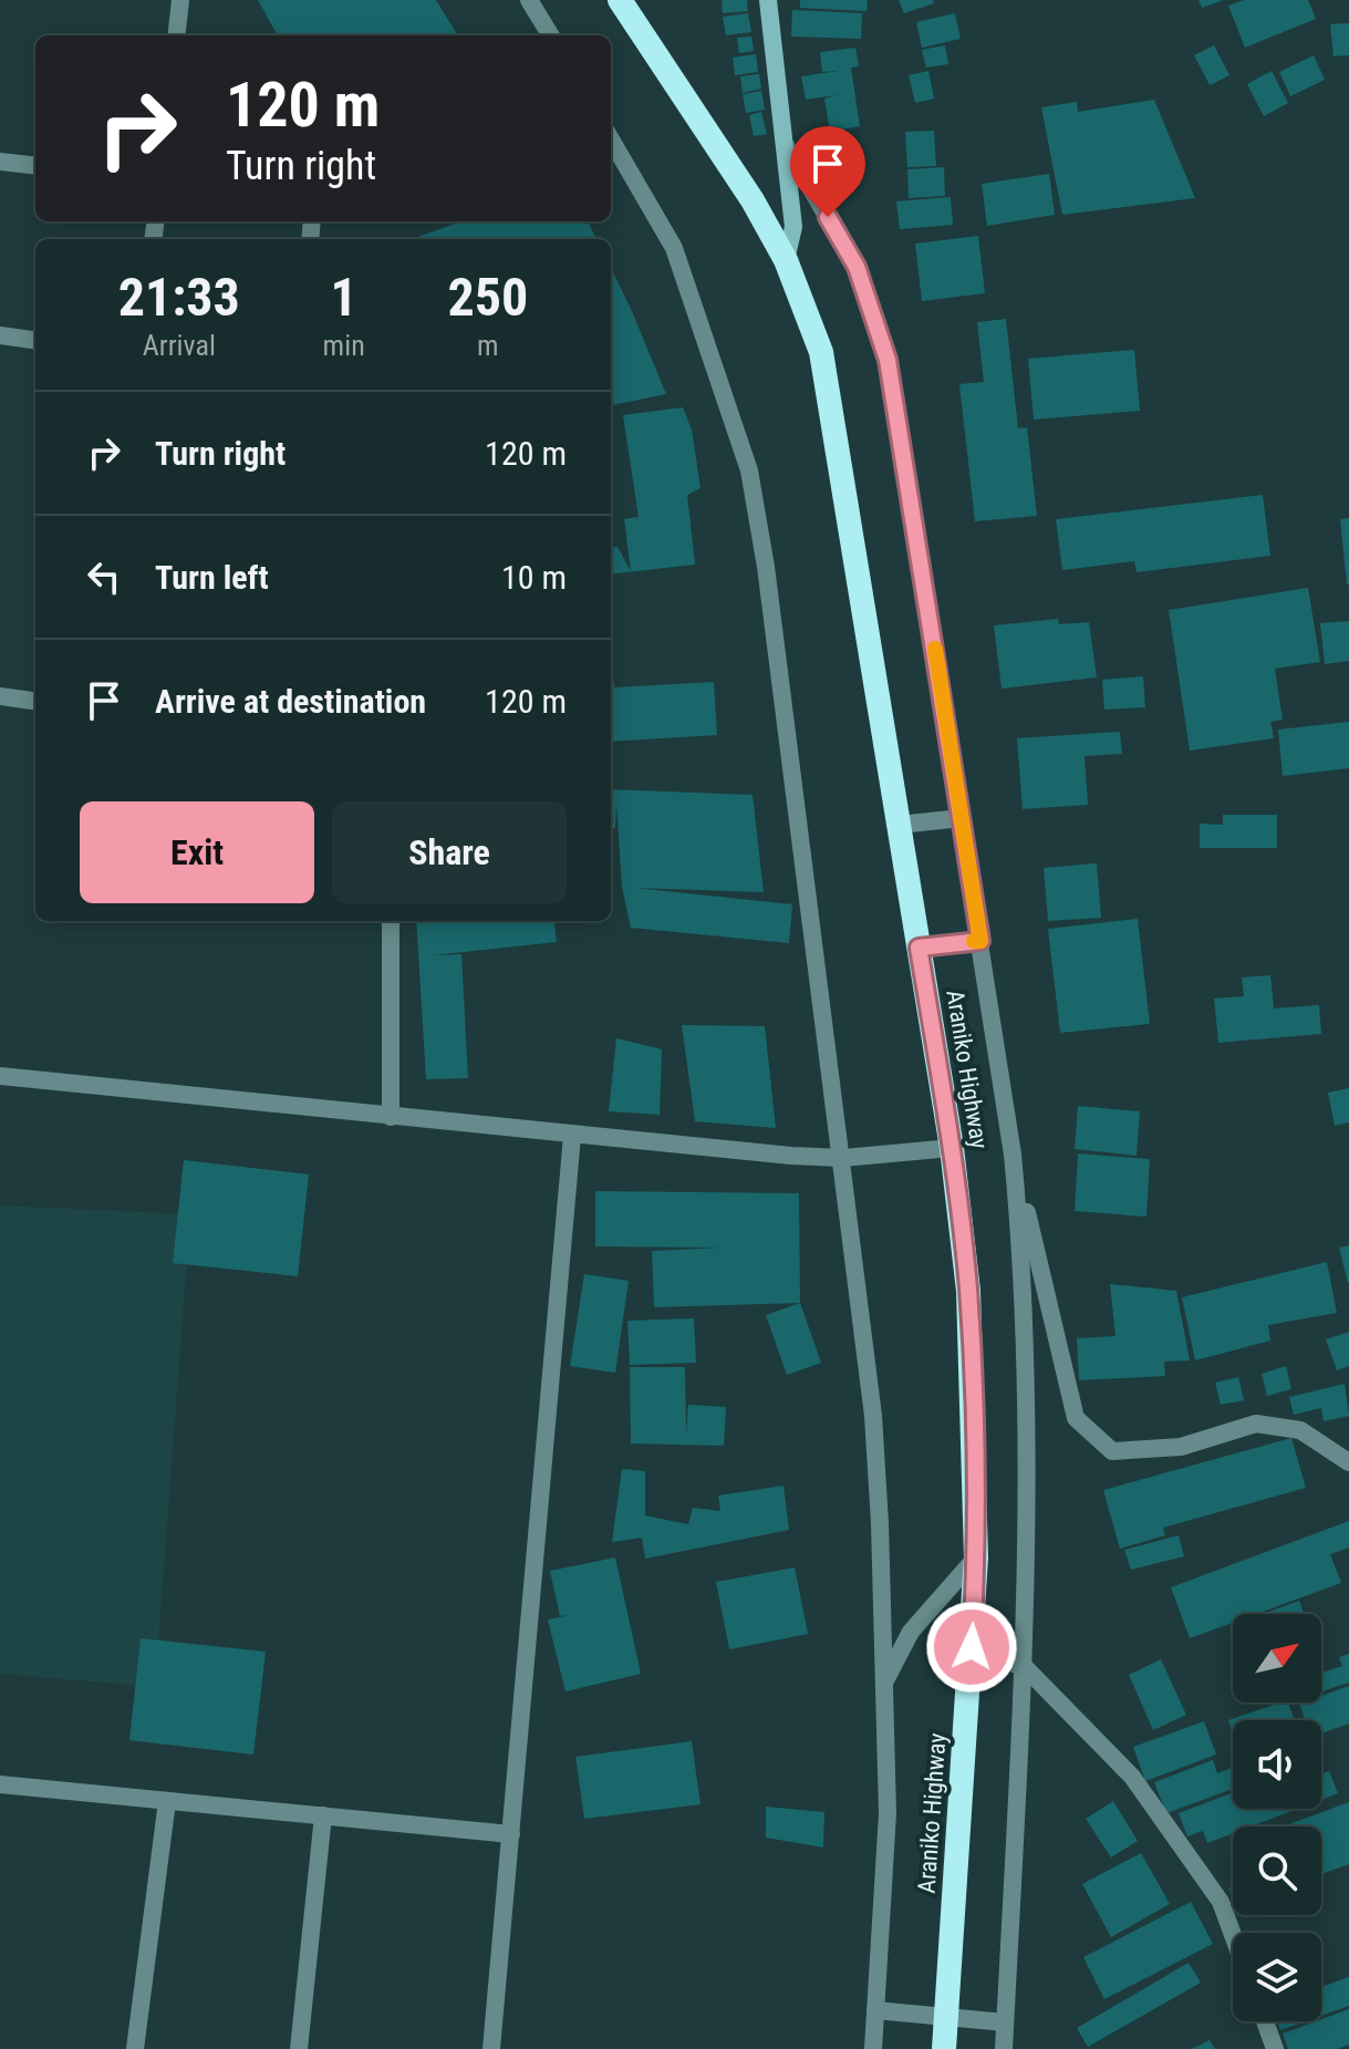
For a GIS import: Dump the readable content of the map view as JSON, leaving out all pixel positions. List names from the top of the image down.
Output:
{
  "streets": {
    "highway": ["Araniko Highway"]
  },
  "north": "top right",
  "page": {
    "turn": ["120 m", "Turn right"],
    "eta": [
      "21:33",
      "Arrival",
      "1",
      "min",
      "250",
      "m"
    ],
    "list": [
      {
        "name": "Turn right",
        "value": "120 m"
      },
      {
        "name": "Turn left",
        "value": "10 m"
      },
      {
        "name": "Arrive at destination",
        "value": "120 m"
      }
    ],
    "buttons": ["Exit", "Share"]
  }
}
